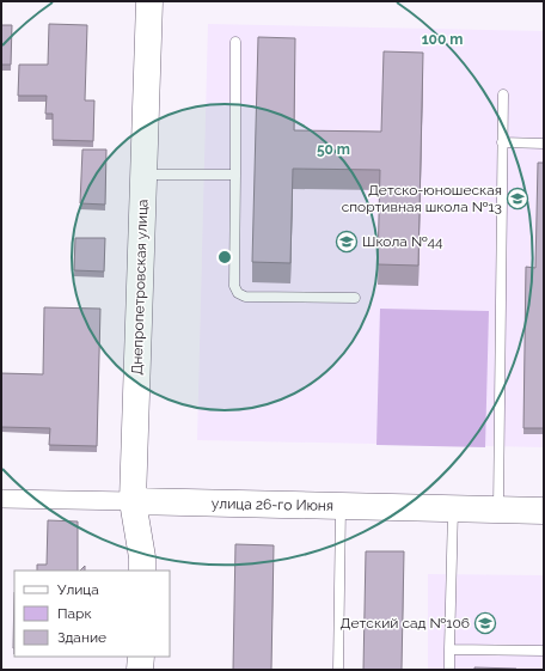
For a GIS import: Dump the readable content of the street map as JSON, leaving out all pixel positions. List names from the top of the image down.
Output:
{
  "streets": {
    "street": ["Днепропетровская улица", "улица 26-го Июня"]
  },
  "crossings": [
    ["Днепропетровская улица", "улица 26-го Июня"]
  ],
  "places": {
    "school or university": ["Детско-юношеская спортивная школа №13", "Школа №44", "Детский сад №106"]
  },
  "legend": ["Улица", "Парк", "Здание"],
  "rings": ["100 m", "50 m"]
}
